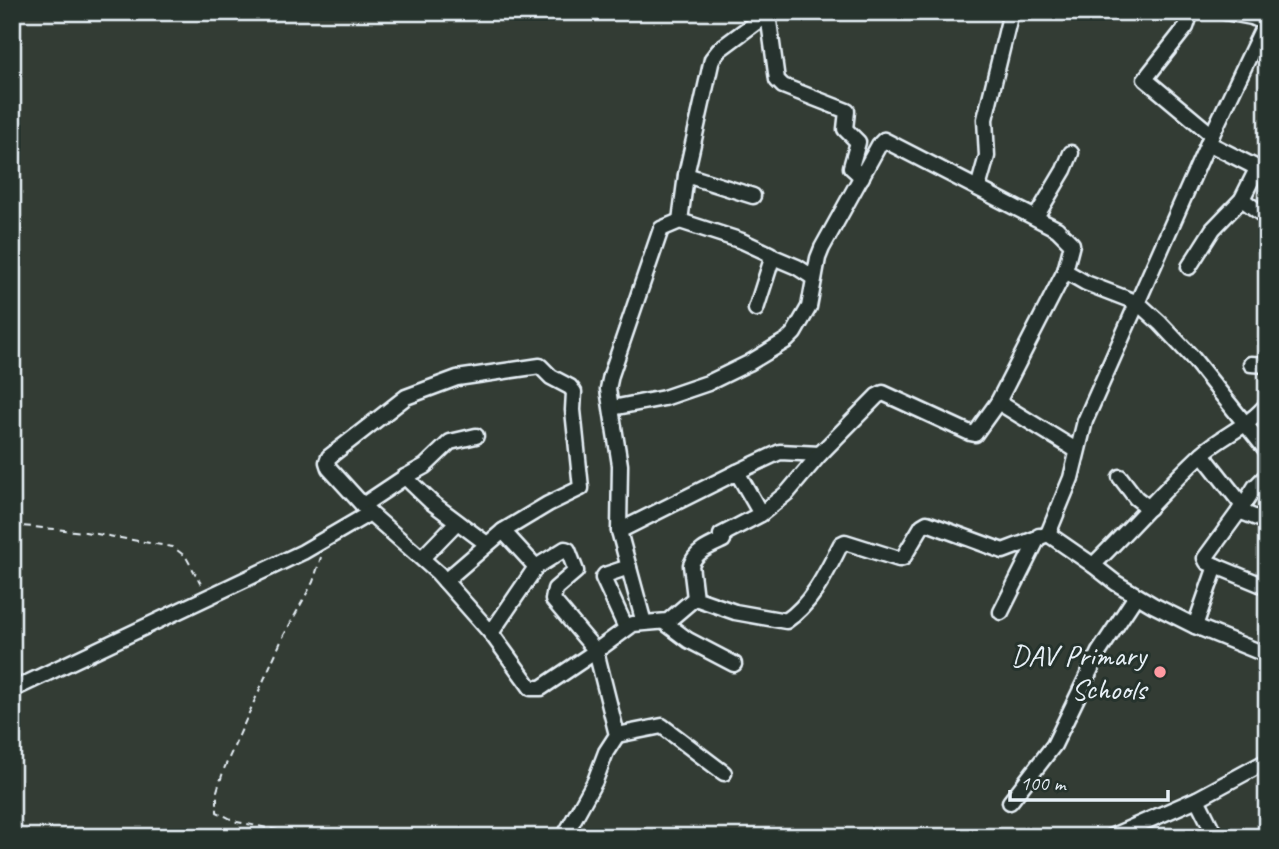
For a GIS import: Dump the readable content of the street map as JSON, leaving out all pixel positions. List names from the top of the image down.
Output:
{
  "places": ["DAV Primary Schools"],
  "scale_bar": "100 m"
}
